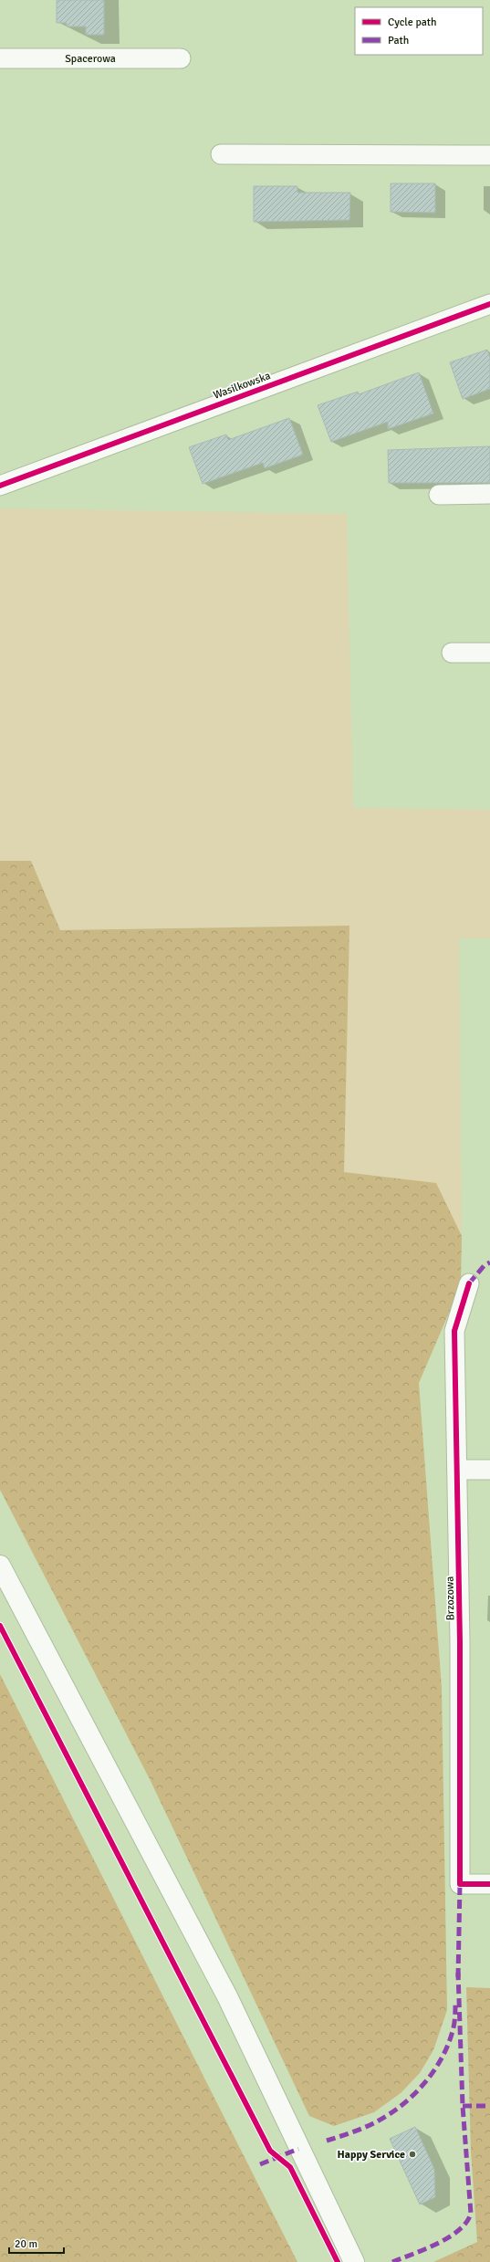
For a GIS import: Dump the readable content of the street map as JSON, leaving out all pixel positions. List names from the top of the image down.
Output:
{
  "streets": {
    "street": ["Spacerowa", "Wasilkowska", "Brzozowa"]
  },
  "places": ["Happy Service"],
  "legend": ["Cycle path", "Path"],
  "scale_bar": "20 m"
}
